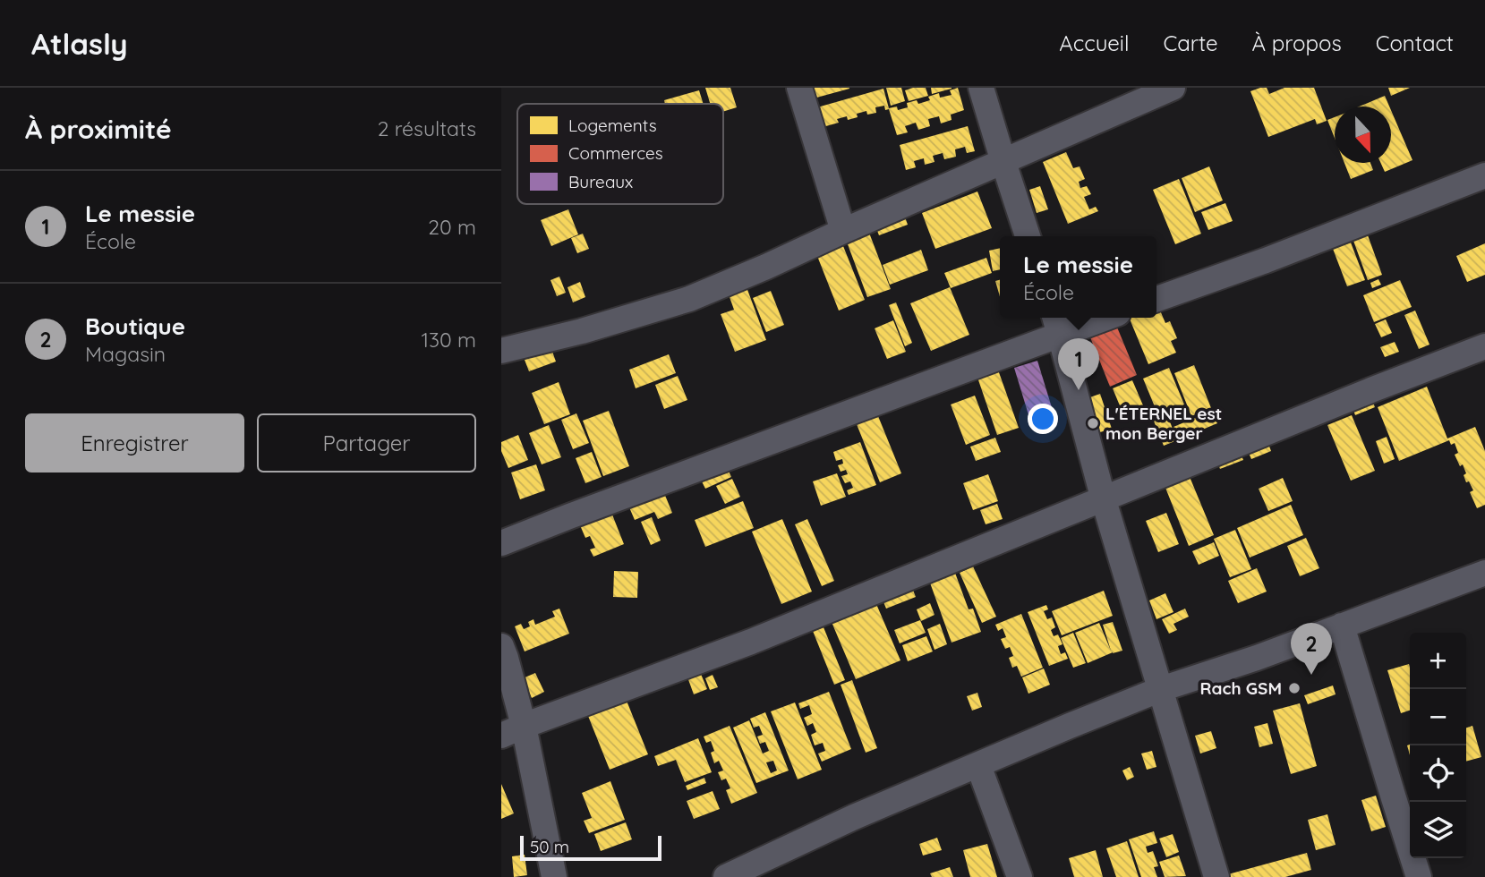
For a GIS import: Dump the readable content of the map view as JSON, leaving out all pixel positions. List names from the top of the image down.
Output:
{
  "places": ["L'ÉTERNEL est mon Berger", "Rach GSM"],
  "legend": ["Logements", "Commerces", "Bureaux"],
  "scale_bar": "50 m",
  "north": "bottom",
  "page": {
    "header": "Atlasly",
    "nav": [
      "Accueil",
      "Carte",
      "À propos",
      "Contact"
    ],
    "heading": ["À proximité", "2 résultats"],
    "list": [
      {
        "mark": "1",
        "name": "Le messie",
        "note": "École",
        "value": "20 m"
      },
      {
        "mark": "2",
        "name": "Boutique",
        "note": "Magasin",
        "value": "130 m"
      }
    ],
    "popup": ["Le messie", "École"],
    "pins": ["1", "2"],
    "buttons": ["Enregistrer", "Partager"],
    "map_buttons": ["+", "−"],
    "scale": "50 m"
  }
}
